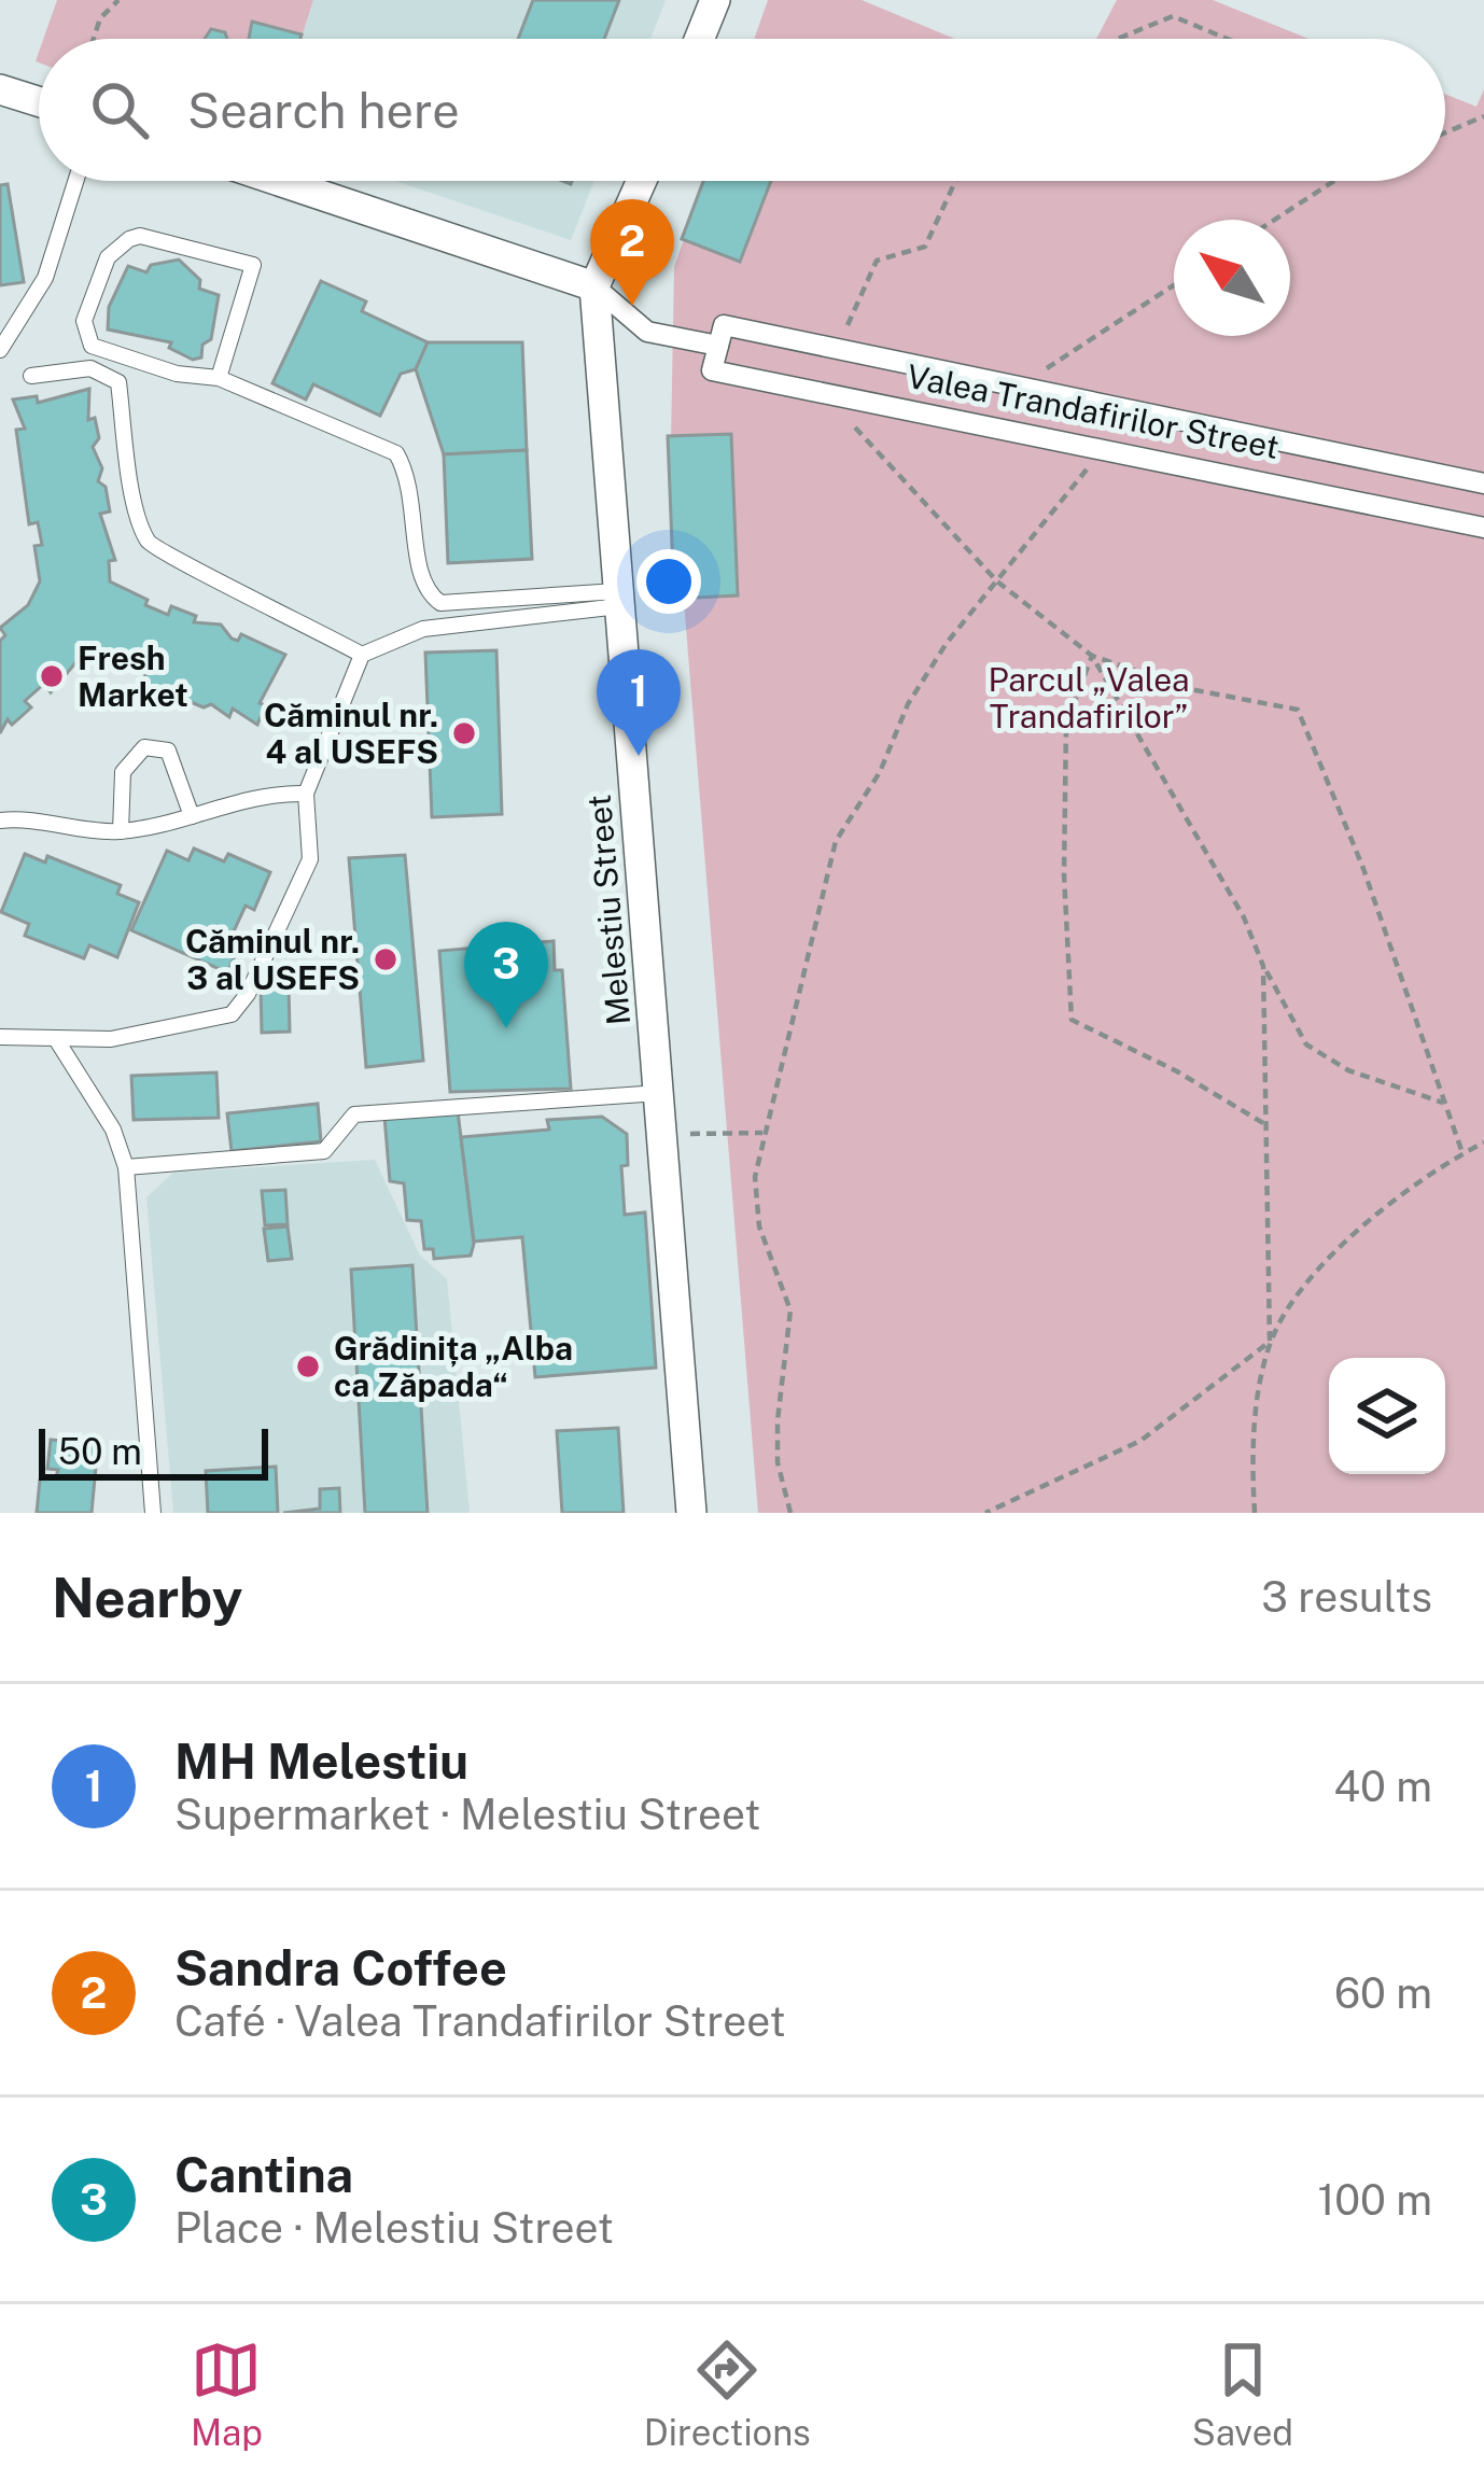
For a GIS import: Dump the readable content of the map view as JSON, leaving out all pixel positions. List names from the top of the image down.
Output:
{
  "streets": {
    "street": ["Valea Trandafirilor Street", "Melestiu Street"]
  },
  "crossings": [
    ["Valea Trandafirilor Street", "Melestiu Street"]
  ],
  "parks": ["Parcul „Valea Trandafirilor”"],
  "places": [
    "Fresh Market",
    "Căminul nr. 4 al USEFS",
    "Căminul nr. 3 al USEFS",
    "Grădinița „Alba ca Zăpada“"
  ],
  "scale_bar": "50 m",
  "north": "top left",
  "page": {
    "search": "Search here",
    "pins": ["2", "1", "3"],
    "scale": "50 m",
    "heading": ["Nearby", "3 results"],
    "list": [
      {
        "mark": "1",
        "name": "MH Melestiu",
        "note": "Supermarket · Melestiu Street",
        "value": "40 m"
      },
      {
        "mark": "2",
        "name": "Sandra Coffee",
        "note": "Café · Valea Trandafirilor Street",
        "value": "60 m"
      },
      {
        "mark": "3",
        "name": "Cantina",
        "note": "Place · Melestiu Street",
        "value": "100 m"
      }
    ],
    "nav": ["Map", "Directions", "Saved"]
  }
}
